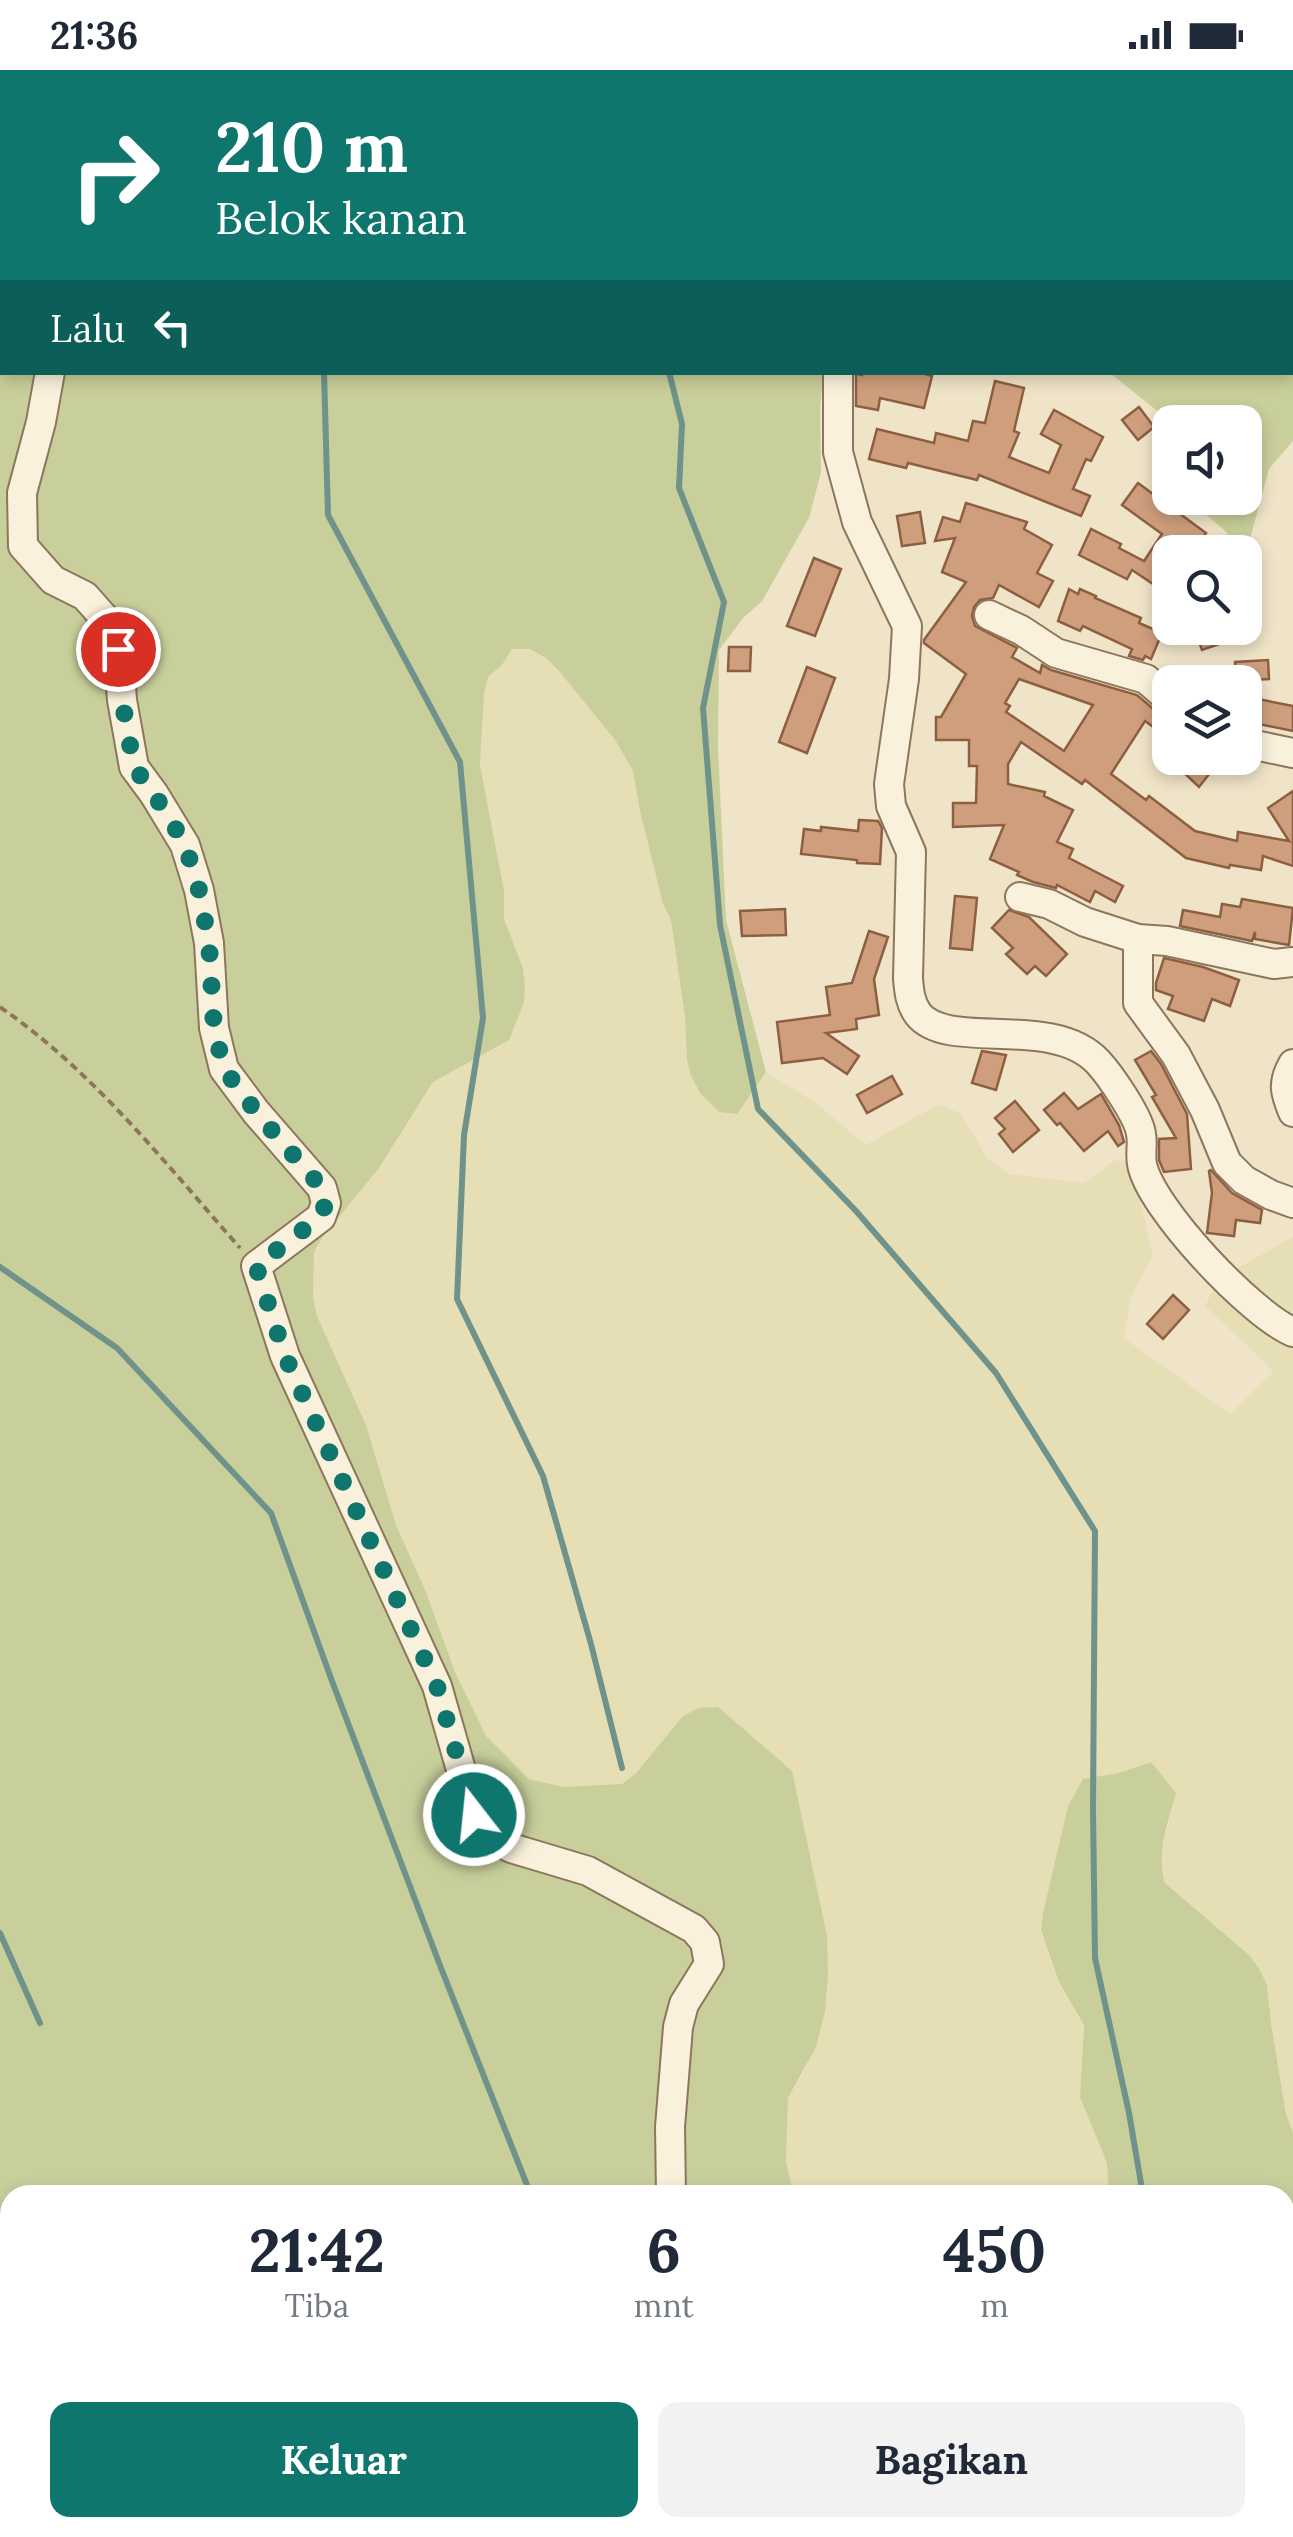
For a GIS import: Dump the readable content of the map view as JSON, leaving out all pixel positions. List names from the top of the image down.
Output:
{
  "page": {
    "status": "21:36",
    "turn": ["210 m", "Belok kanan"],
    "then": "Lalu",
    "eta": [
      "21:42",
      "Tiba",
      "6",
      "mnt",
      "450",
      "m"
    ],
    "buttons": ["Keluar", "Bagikan"]
  }
}
